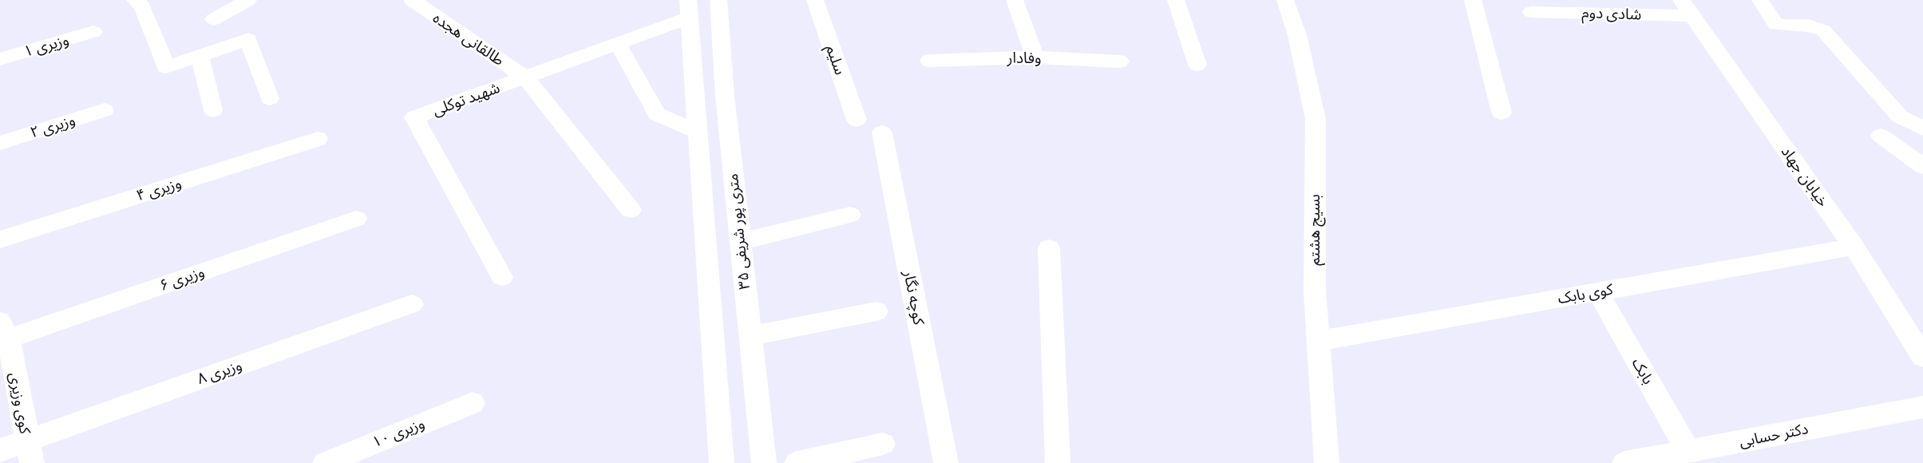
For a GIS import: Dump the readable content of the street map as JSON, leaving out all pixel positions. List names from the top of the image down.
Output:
{
  "streets": {
    "street": [
      "شادی دوم",
      "طالقانی هجده",
      "وزیری ۱",
      "وفادار",
      "سلیم",
      "شهید توکلی",
      "وزیری ۲",
      "خیابان جهاد",
      "وزیری ۴",
      "بسیج هشتم",
      "۳۵ متری پور شریفی",
      "وزیری ۶",
      "کوی بابک",
      "کوچه نگار",
      "بابک",
      "وزیری ۸",
      "کوی وزیری",
      "وزیری ۱۰",
      "دکتر حسابی"
    ]
  },
  "crossings": [
    ["شادی دوم", "خیابان جهاد"],
    ["طالقانی هجده", "شهید توکلی"],
    ["خیابان جهاد", "کوی بابک"],
    ["بسیج هشتم", "کوی بابک"],
    ["وزیری ۶", "کوی وزیری"],
    ["کوی بابک", "بابک"],
    ["بابک", "دکتر حسابی"],
    ["وزیری ۸", "کوی وزیری"]
  ]
}
